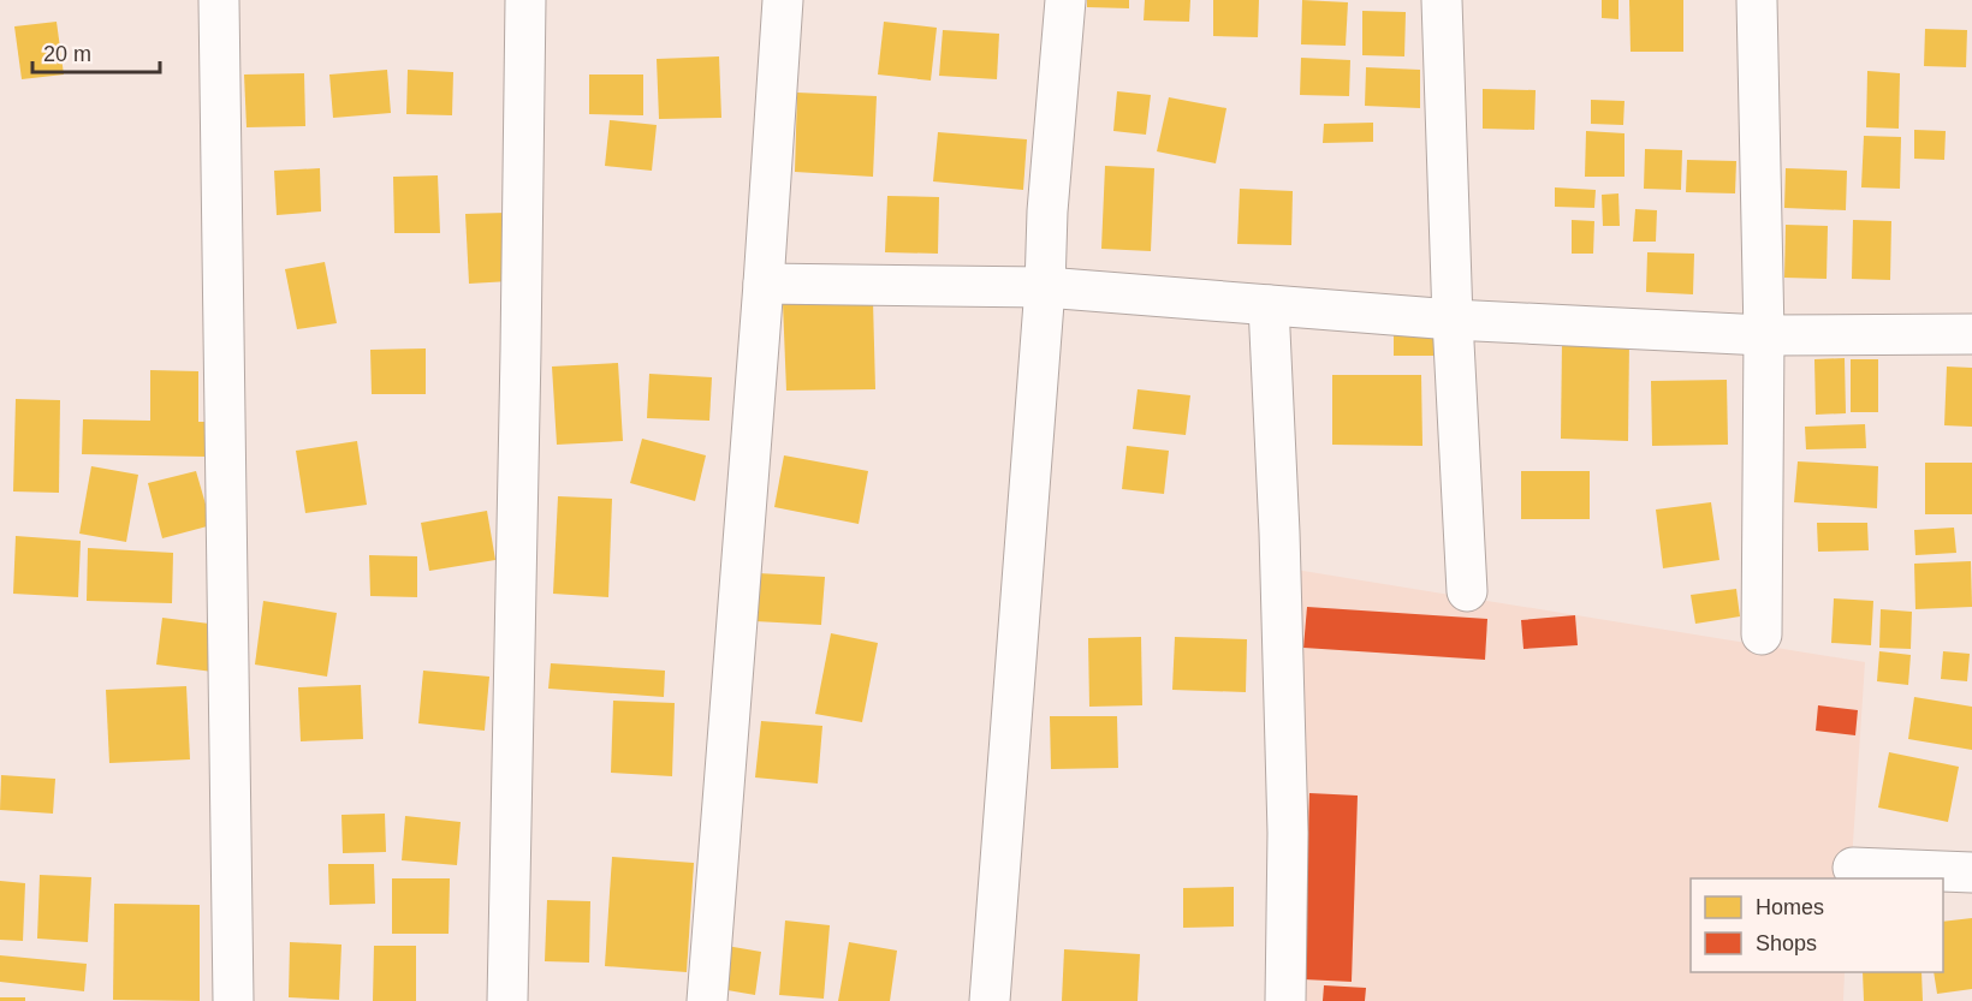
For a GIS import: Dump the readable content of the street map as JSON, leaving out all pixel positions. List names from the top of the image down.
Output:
{
  "legend": ["Homes", "Shops"],
  "scale_bar": "20 m"
}
